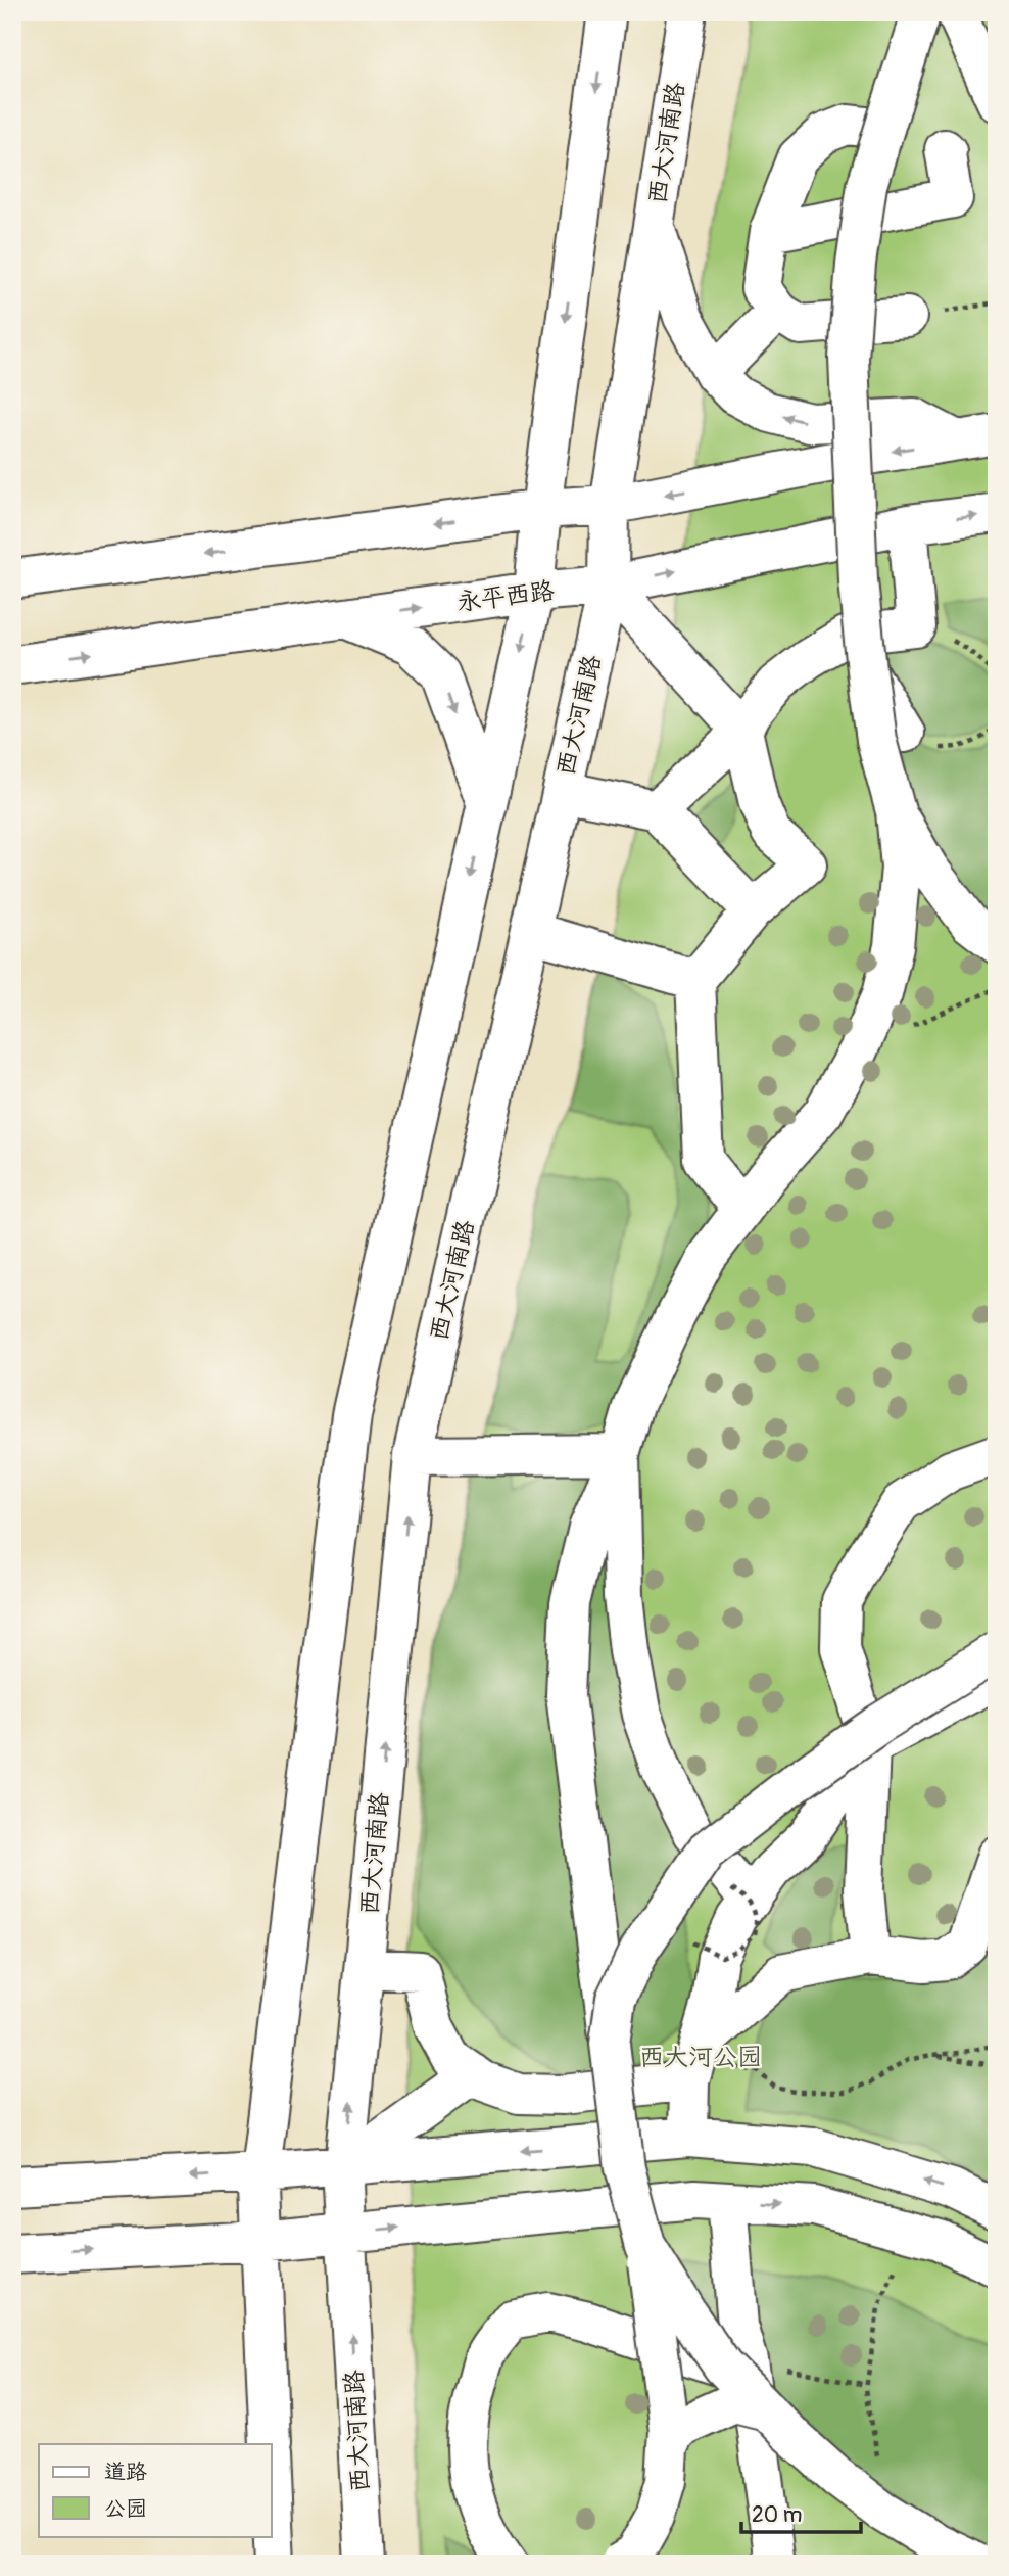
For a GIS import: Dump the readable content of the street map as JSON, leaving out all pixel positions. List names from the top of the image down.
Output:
{
  "streets": {
    "street": ["西大河南路", "永平西路"]
  },
  "crossings": [
    ["西大河南路", "永平西路"]
  ],
  "parks": ["西大河公园"],
  "legend": ["道路", "公园"],
  "scale_bar": "20 m"
}
